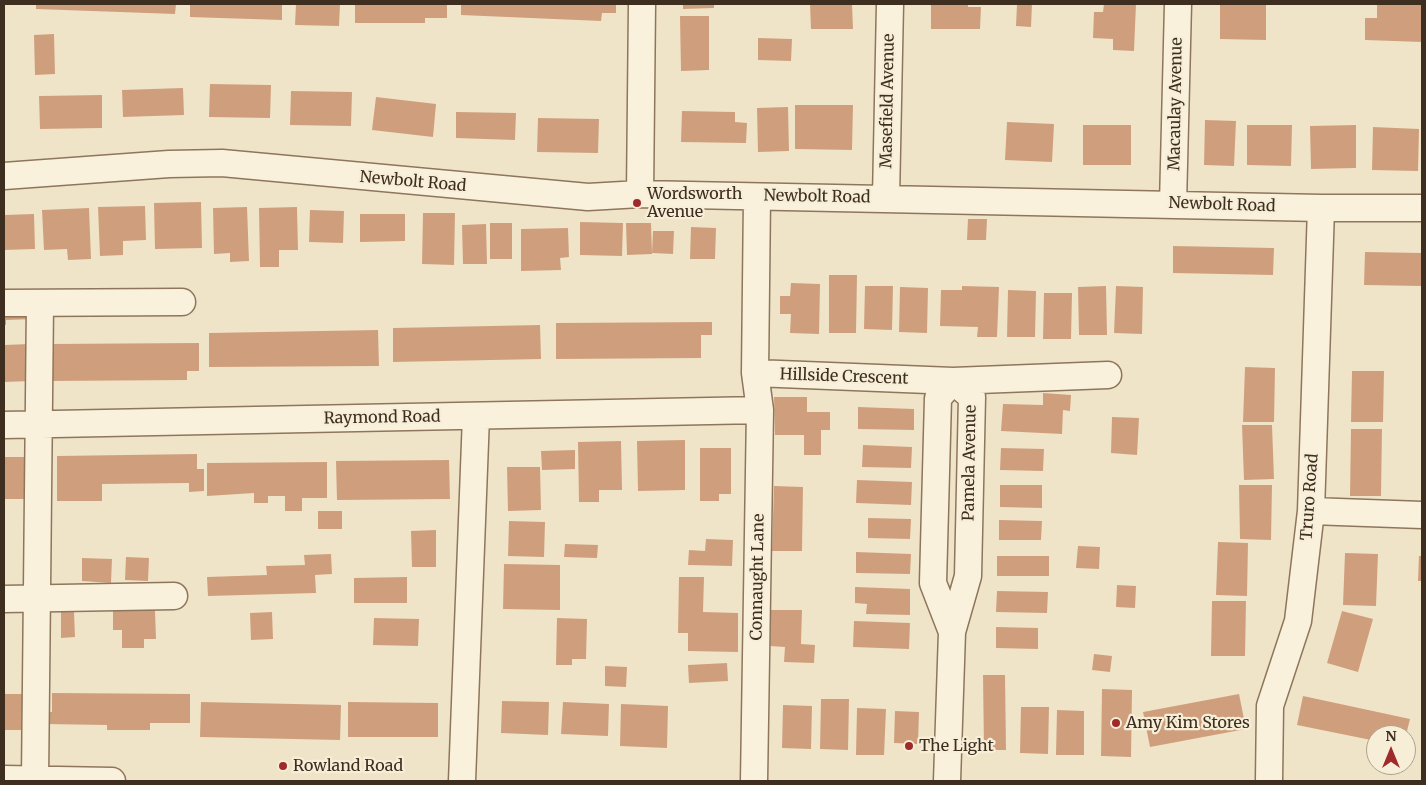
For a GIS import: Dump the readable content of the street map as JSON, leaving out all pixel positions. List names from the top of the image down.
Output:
{
  "streets": {
    "street": [
      "Masefield Avenue",
      "Macaulay Avenue",
      "Newbolt Road",
      "Hillside Crescent",
      "Raymond Road",
      "Pamela Avenue",
      "Truro Road",
      "Connaught Lane"
    ]
  },
  "crossings": [
    ["Masefield Avenue", "Newbolt Road"],
    ["Macaulay Avenue", "Newbolt Road"],
    ["Newbolt Road", "Truro Road"],
    ["Hillside Crescent", "Pamela Avenue"],
    ["Hillside Crescent", "Connaught Lane"],
    ["Raymond Road", "Connaught Lane"]
  ],
  "places": [
    "Wordsworth Avenue",
    "Amy Kim Stores",
    "The Light",
    "Rowland Road"
  ],
  "north": "top"
}
